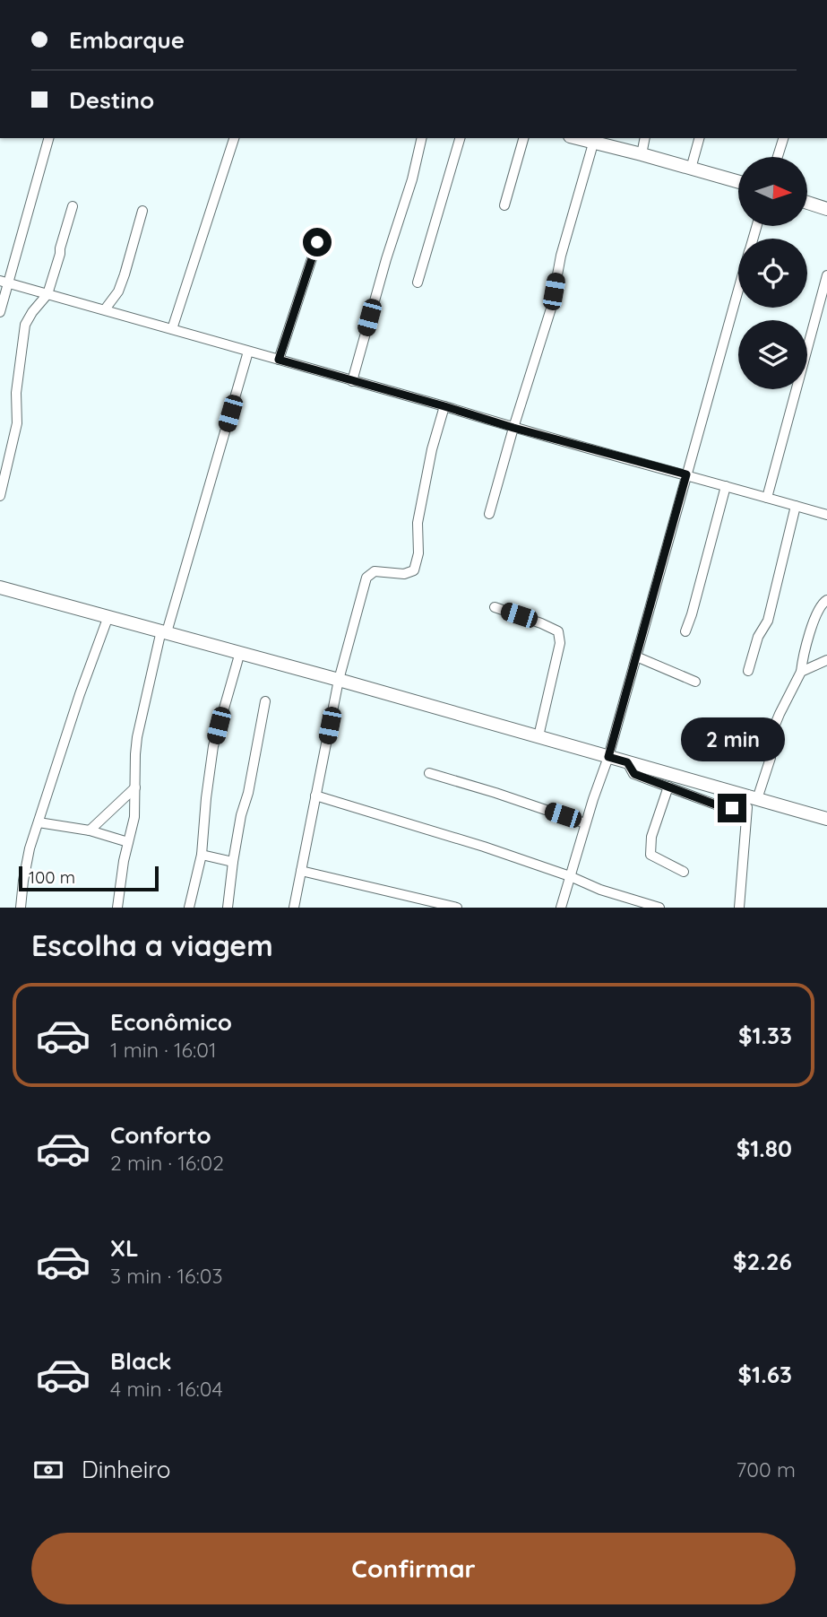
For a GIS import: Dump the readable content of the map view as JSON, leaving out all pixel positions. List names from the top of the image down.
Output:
{
  "scale_bar": "100 m",
  "north": "right",
  "page": {
    "banner": ["Embarque", "Destino"],
    "bubble": "2 min",
    "scale": "100 m",
    "heading": "Escolha a viagem",
    "list": [
      {
        "name": "Econômico",
        "note": "1 min · 16:01",
        "value": "$1.33"
      },
      {
        "name": "Conforto",
        "note": "2 min · 16:02",
        "value": "$1.80"
      },
      {
        "name": "XL",
        "note": "3 min · 16:03",
        "value": "$2.26"
      },
      {
        "name": "Black",
        "note": "4 min · 16:04",
        "value": "$1.63"
      }
    ],
    "pay": ["Dinheiro", "700 m"],
    "buttons": "Confirmar"
  }
}
